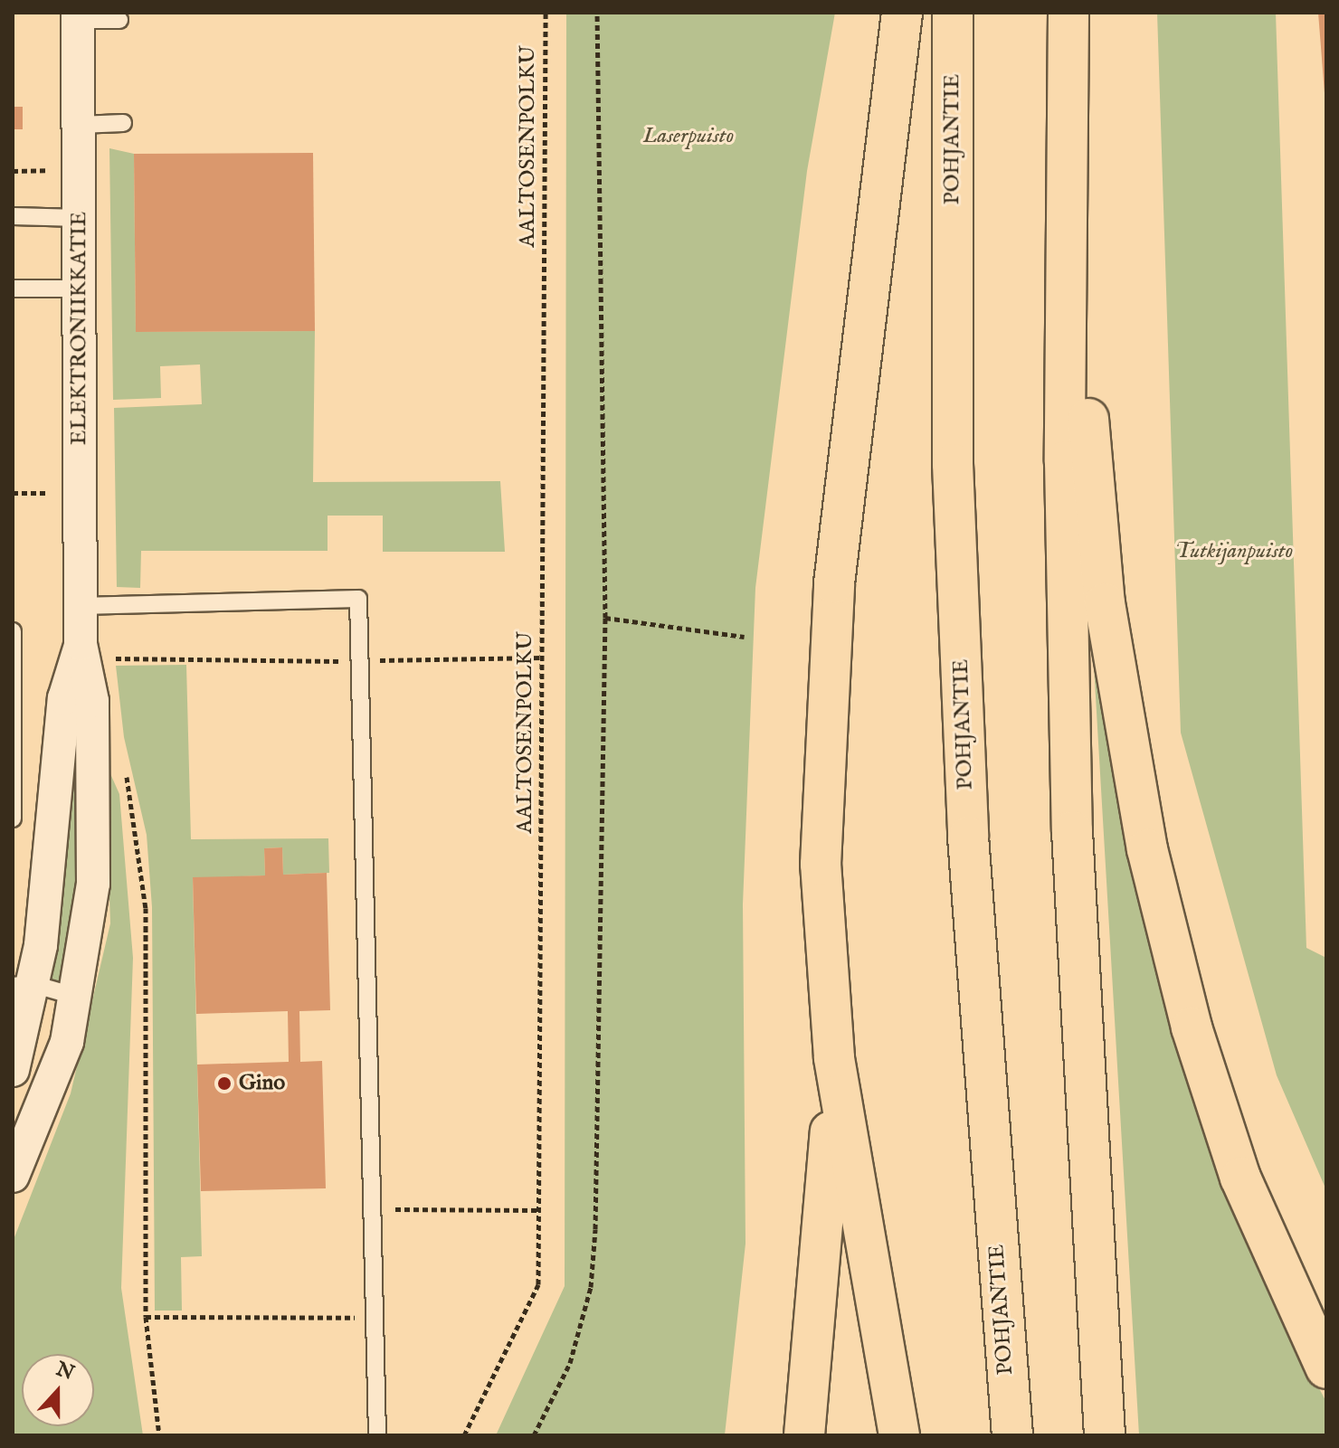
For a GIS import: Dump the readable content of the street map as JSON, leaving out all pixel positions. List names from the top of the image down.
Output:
{
  "streets": {
    "highway": ["POHJANTIE"],
    "street": ["ELEKTRONIIKKATIE"],
    "path": ["AALTOSENPOLKU"]
  },
  "parks": ["Laserpuisto", "Tutkijanpuisto"],
  "places": ["Gino"],
  "north": "top"
}
